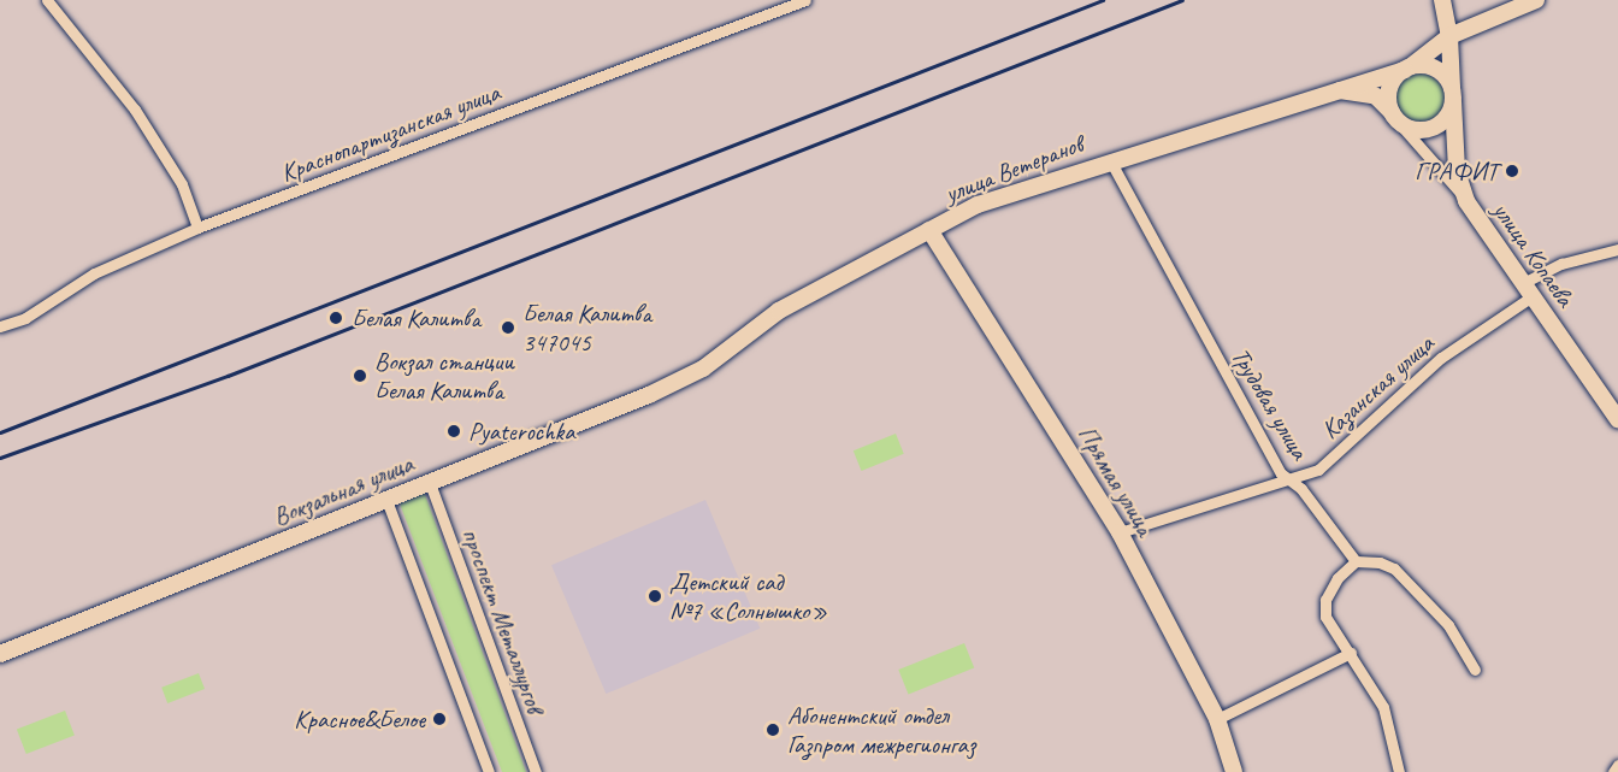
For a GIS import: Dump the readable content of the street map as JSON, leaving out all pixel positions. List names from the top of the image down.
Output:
{
  "streets": {
    "main road": [
      "улица Ветеранов",
      "улица Копаева",
      "Прямая улица",
      "Вокзальная улица"
    ],
    "street": [
      "Краснопартизанская улица",
      "Казанская улица",
      "Трудовая улица",
      "проспект Металлургов"
    ]
  },
  "crossings": [
    ["улица Ветеранов", "улица Копаева"],
    ["улица Ветеранов", "Трудовая улица"],
    ["улица Ветеранов", "Прямая улица"],
    ["улица Ветеранов", "Вокзальная улица"],
    ["улица Копаева", "Казанская улица"],
    ["Казанская улица", "Трудовая улица"],
    ["Казанская улица", "Прямая улица"],
    ["Вокзальная улица", "проспект Металлургов"]
  ],
  "places": [
    "ГРАФИТ",
    "Белая Калитва",
    "Белая Калитва 347045",
    "Вокзал станции Белая Калитва",
    "Pyaterochka",
    "Детский сад №7 «Солнышко»",
    "Красное&Белое",
    "Абонентский отдел Газпром межрегионгаз"
  ]
}
